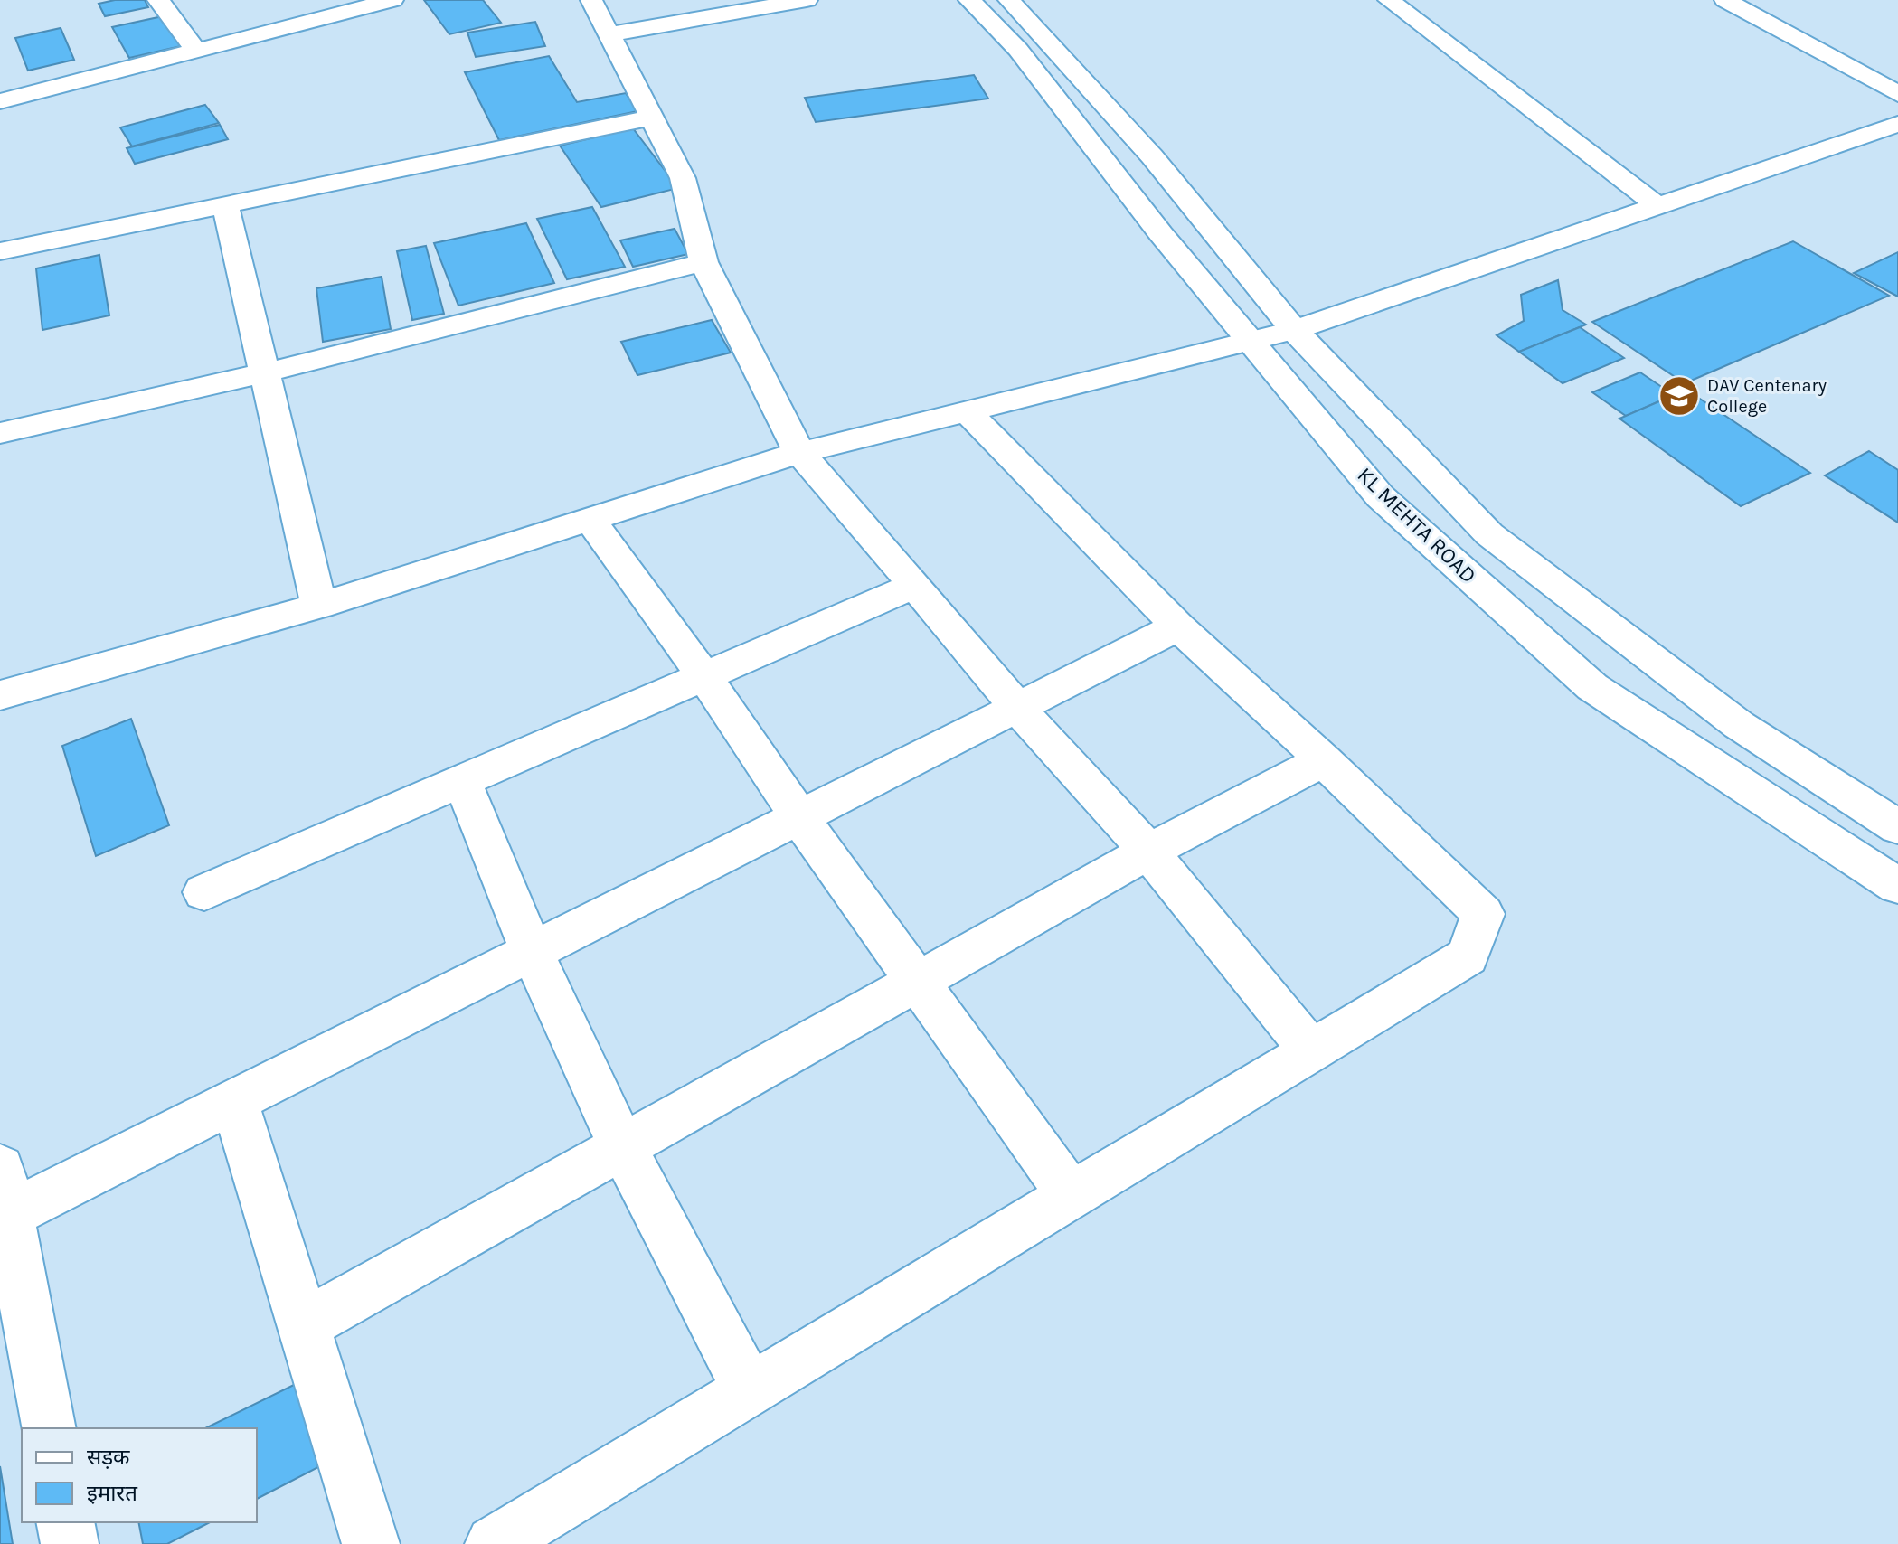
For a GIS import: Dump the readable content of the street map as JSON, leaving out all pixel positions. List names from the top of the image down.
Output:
{
  "streets": {
    "street": ["KL MEHTA ROAD"]
  },
  "places": {
    "school or university": ["DAV Centenary College"]
  },
  "legend": ["सड़क", "इमारत"]
}
